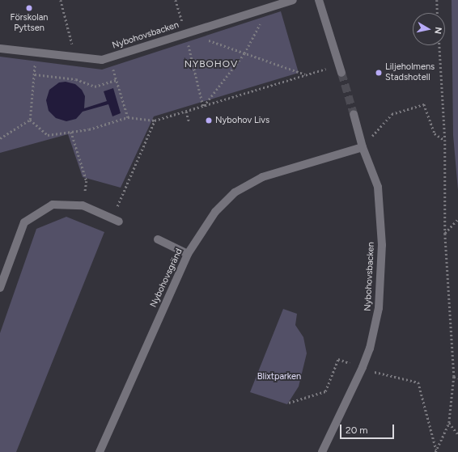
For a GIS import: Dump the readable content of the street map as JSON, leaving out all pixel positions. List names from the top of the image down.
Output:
{
  "streets": {
    "street": ["Nybohovsbacken", "Nybohovsgränd"]
  },
  "crossings": [
    ["Nybohovsbacken", "Nybohovsgränd"]
  ],
  "districts": ["NYBOHOV"],
  "parks": ["Blixtparken"],
  "places": ["Förskolan Pyttsen", "Liljeholmens Stadshotell", "Nybohov Livs"],
  "scale_bar": "20 m",
  "north": "right"
}
